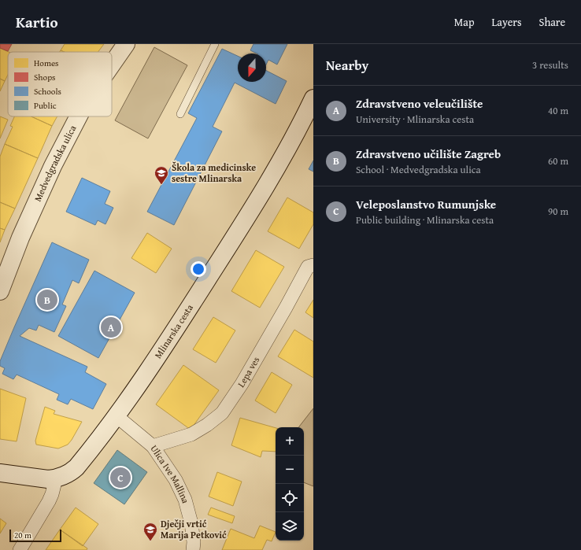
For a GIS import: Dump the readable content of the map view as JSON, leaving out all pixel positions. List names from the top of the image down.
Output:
{
  "streets": {
    "main road": ["Medvedgradska ulica", "Mlinarska cesta"],
    "street": ["Lepa ves", "Ulica Ive Mallina"]
  },
  "crossings": [
    ["Mlinarska cesta", "Ulica Ive Mallina"],
    ["Lepa ves", "Ulica Ive Mallina"]
  ],
  "places": {
    "school or university": ["Škola za medicinske sestre Mlinarska", "Dječji vrtić Marija Petković"]
  },
  "legend": [
    "Homes",
    "Shops",
    "Schools",
    "Public"
  ],
  "scale_bar": "20 m",
  "north": "bottom",
  "page": {
    "header": "Kartio",
    "nav": ["Map", "Layers", "Share"],
    "heading": ["Nearby", "3 results"],
    "list": [
      {
        "mark": "A",
        "name": "Zdravstveno veleučilište",
        "note": "University · Mlinarska cesta",
        "value": "40 m"
      },
      {
        "mark": "B",
        "name": "Zdravstveno učilište Zagreb",
        "note": "School · Medvedgradska ulica",
        "value": "60 m"
      },
      {
        "mark": "C",
        "name": "Veleposlanstvo Rumunjske",
        "note": "Public building · Mlinarska cesta",
        "value": "90 m"
      }
    ],
    "pins": ["B", "A", "C"],
    "map_buttons": ["+", "−"],
    "scale": "20 m"
  }
}
